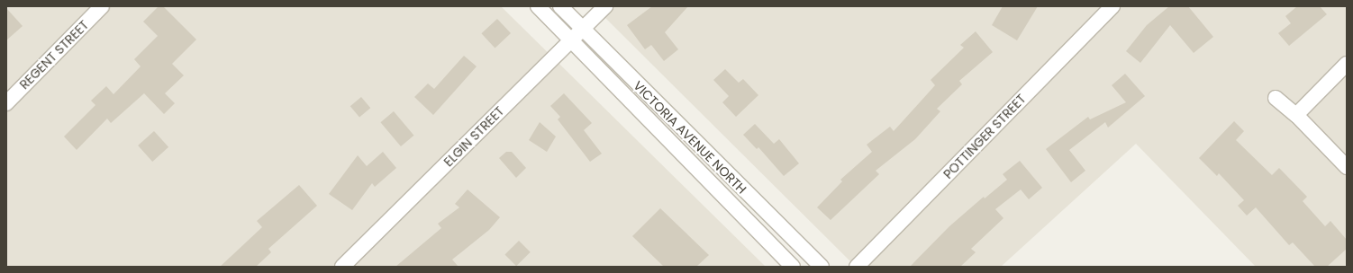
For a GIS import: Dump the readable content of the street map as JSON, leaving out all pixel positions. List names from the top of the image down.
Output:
{
  "streets": {
    "street": [
      "REGENT STREET",
      "ELGIN STREET",
      "POTTINGER STREET",
      "VICTORIA AVENUE NORTH"
    ]
  },
  "crossings": [
    ["ELGIN STREET", "VICTORIA AVENUE NORTH"]
  ]
}
